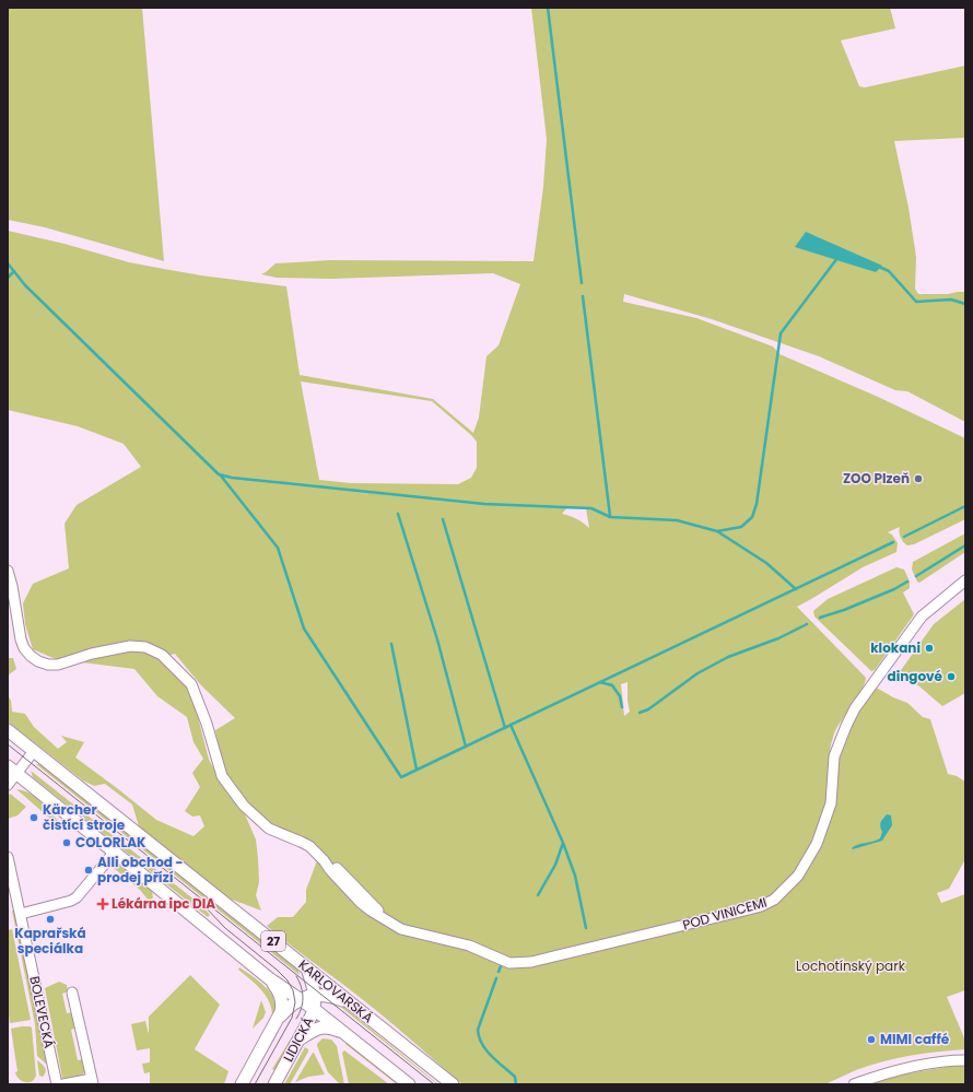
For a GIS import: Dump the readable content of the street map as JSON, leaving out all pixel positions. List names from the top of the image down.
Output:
{
  "streets": {
    "main road": ["27", "KARLOVARSKÁ", "LIDICKÁ"],
    "street": ["POD VINICEMI", "BOLEVECKÁ"]
  },
  "crossings": [
    ["KARLOVARSKÁ", "LIDICKÁ"]
  ],
  "parks": ["Lochotínský park"],
  "places": {
    "other": [
      "ZOO Plzeň",
      "klokani",
      "dingové",
      "Kärcher čistící stroje",
      "COLORLAK",
      "Alli obchod - prodej přízí",
      "Kaprařská speciálka",
      "MIMI caffé"
    ],
    "health": ["Lékárna ipc DIA"]
  }
}
